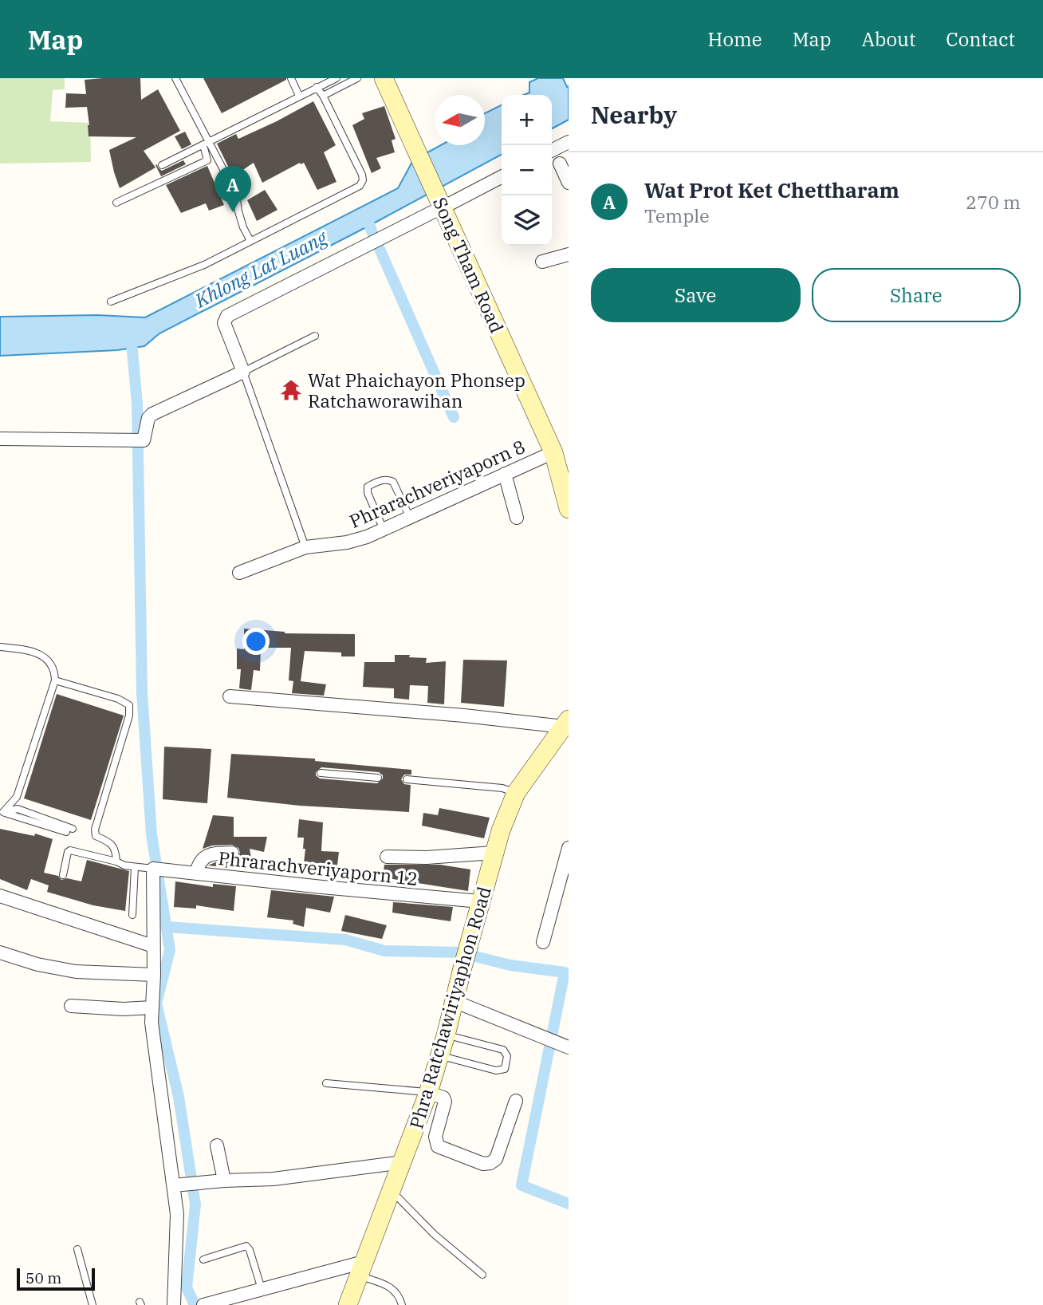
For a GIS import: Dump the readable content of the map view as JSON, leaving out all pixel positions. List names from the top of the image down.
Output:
{
  "streets": {
    "main road": ["Song Tham Road", "Phra Ratchawiriyaphon Road"],
    "street": ["Phrarachveriyaporn 8", "Phrarachveriyaporn 12"]
  },
  "crossings": [
    ["Song Tham Road", "Phrarachveriyaporn 8"],
    ["Phrarachveriyaporn 12", "Phra Ratchawiriyaphon Road"]
  ],
  "water": ["Khlong Lat Luang"],
  "places": {
    "temple": ["Wat Phaichayon Phonsep Ratchaworawihan"]
  },
  "scale_bar": "50 m",
  "north": "left",
  "page": {
    "header": "Map",
    "nav": [
      "Home",
      "Map",
      "About",
      "Contact"
    ],
    "heading": "Nearby",
    "map_buttons": ["+", "−"],
    "list": [
      {
        "mark": "A",
        "name": "Wat Prot Ket Chettharam",
        "note": "Temple",
        "value": "270 m"
      }
    ],
    "pins": "A",
    "buttons": ["Save", "Share"],
    "scale": "50 m"
  }
}
